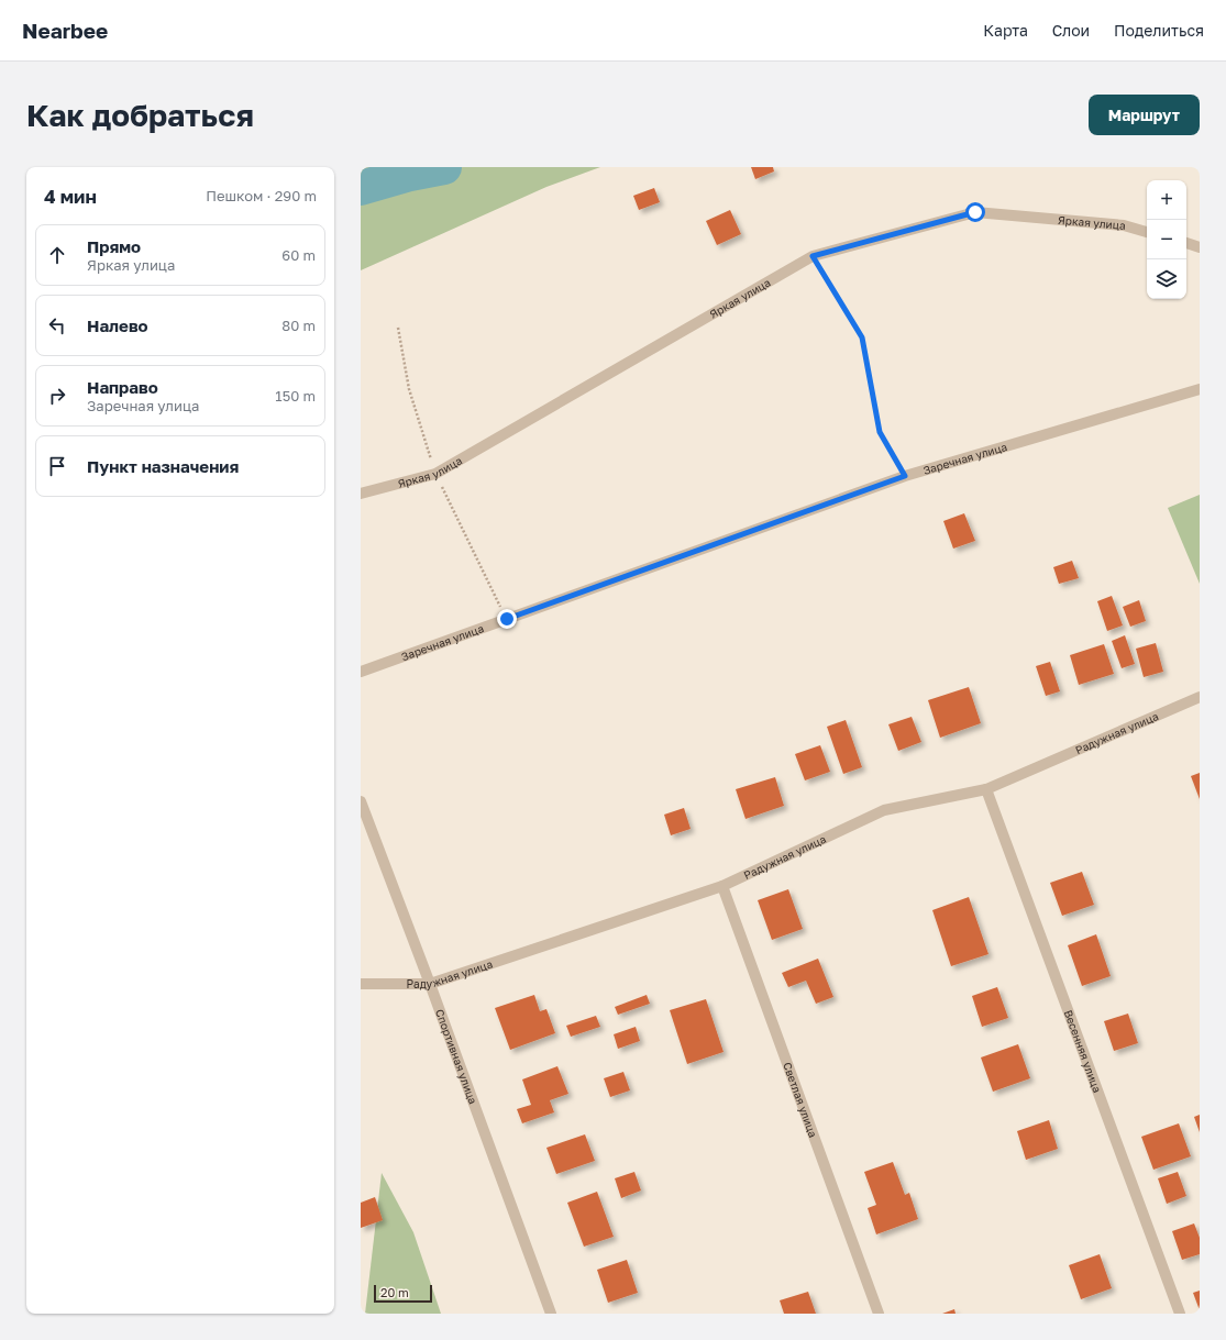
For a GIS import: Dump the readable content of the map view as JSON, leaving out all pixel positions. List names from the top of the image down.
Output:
{
  "streets": {
    "street": [
      "Яркая улица",
      "Заречная улица",
      "Радужная улица",
      "Весенняя улица",
      "Спортивная улица",
      "Светлая улица"
    ]
  },
  "crossings": [
    ["Радужная улица", "Весенняя улица"],
    ["Радужная улица", "Спортивная улица"],
    ["Радужная улица", "Светлая улица"]
  ],
  "scale_bar": "20 m",
  "page": {
    "header": "Nearbee",
    "nav": ["Карта", "Слои", "Поделиться"],
    "buttons": "Маршрут",
    "title": "Как добраться",
    "heading": ["4 мин", "Пешком · 290 m"],
    "map_buttons": ["+", "−"],
    "list": [
      ["Прямо", "Яркая улица", "60 m"],
      ["Налево", "80 m"],
      ["Направо", "Заречная улица", "150 m"],
      "Пункт назначения"
    ],
    "scale": "20 m"
  }
}
